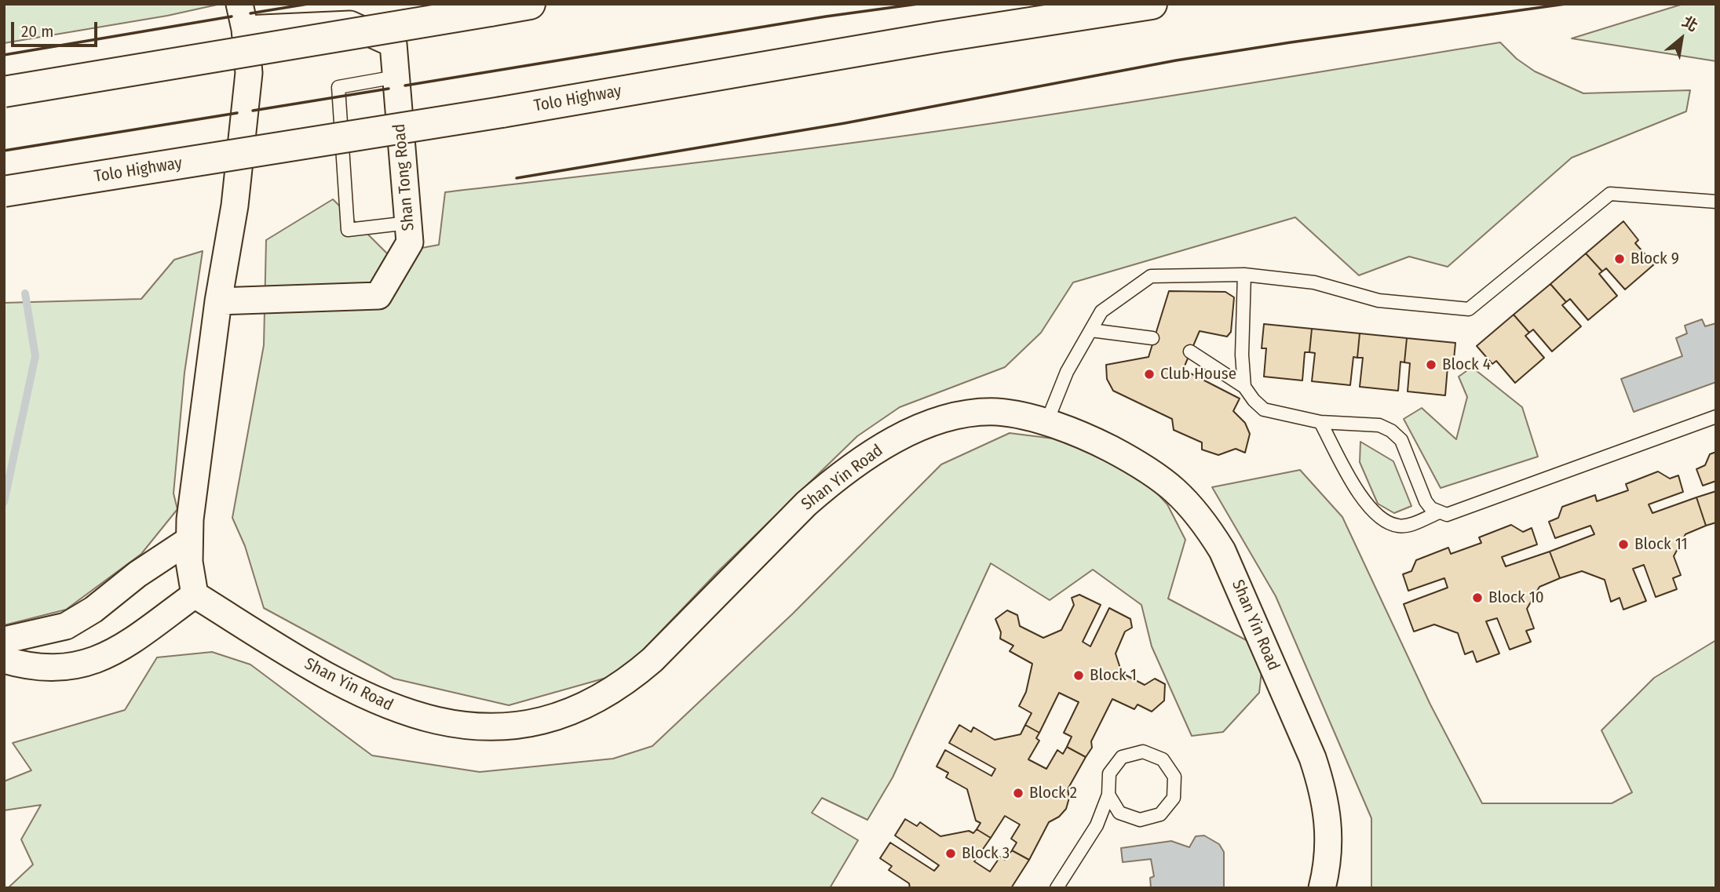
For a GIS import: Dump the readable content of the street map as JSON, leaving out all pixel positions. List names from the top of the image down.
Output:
{
  "streets": {
    "highway": ["Tolo Highway"],
    "street": ["Shan Tong Road", "Shan Yin Road"]
  },
  "places": [
    "Block 9",
    "Block 4",
    "Club House",
    "Block 11",
    "Block 10",
    "Block 1",
    "Block 2",
    "Block 3"
  ],
  "scale_bar": "20 m",
  "north": "top right"
}
